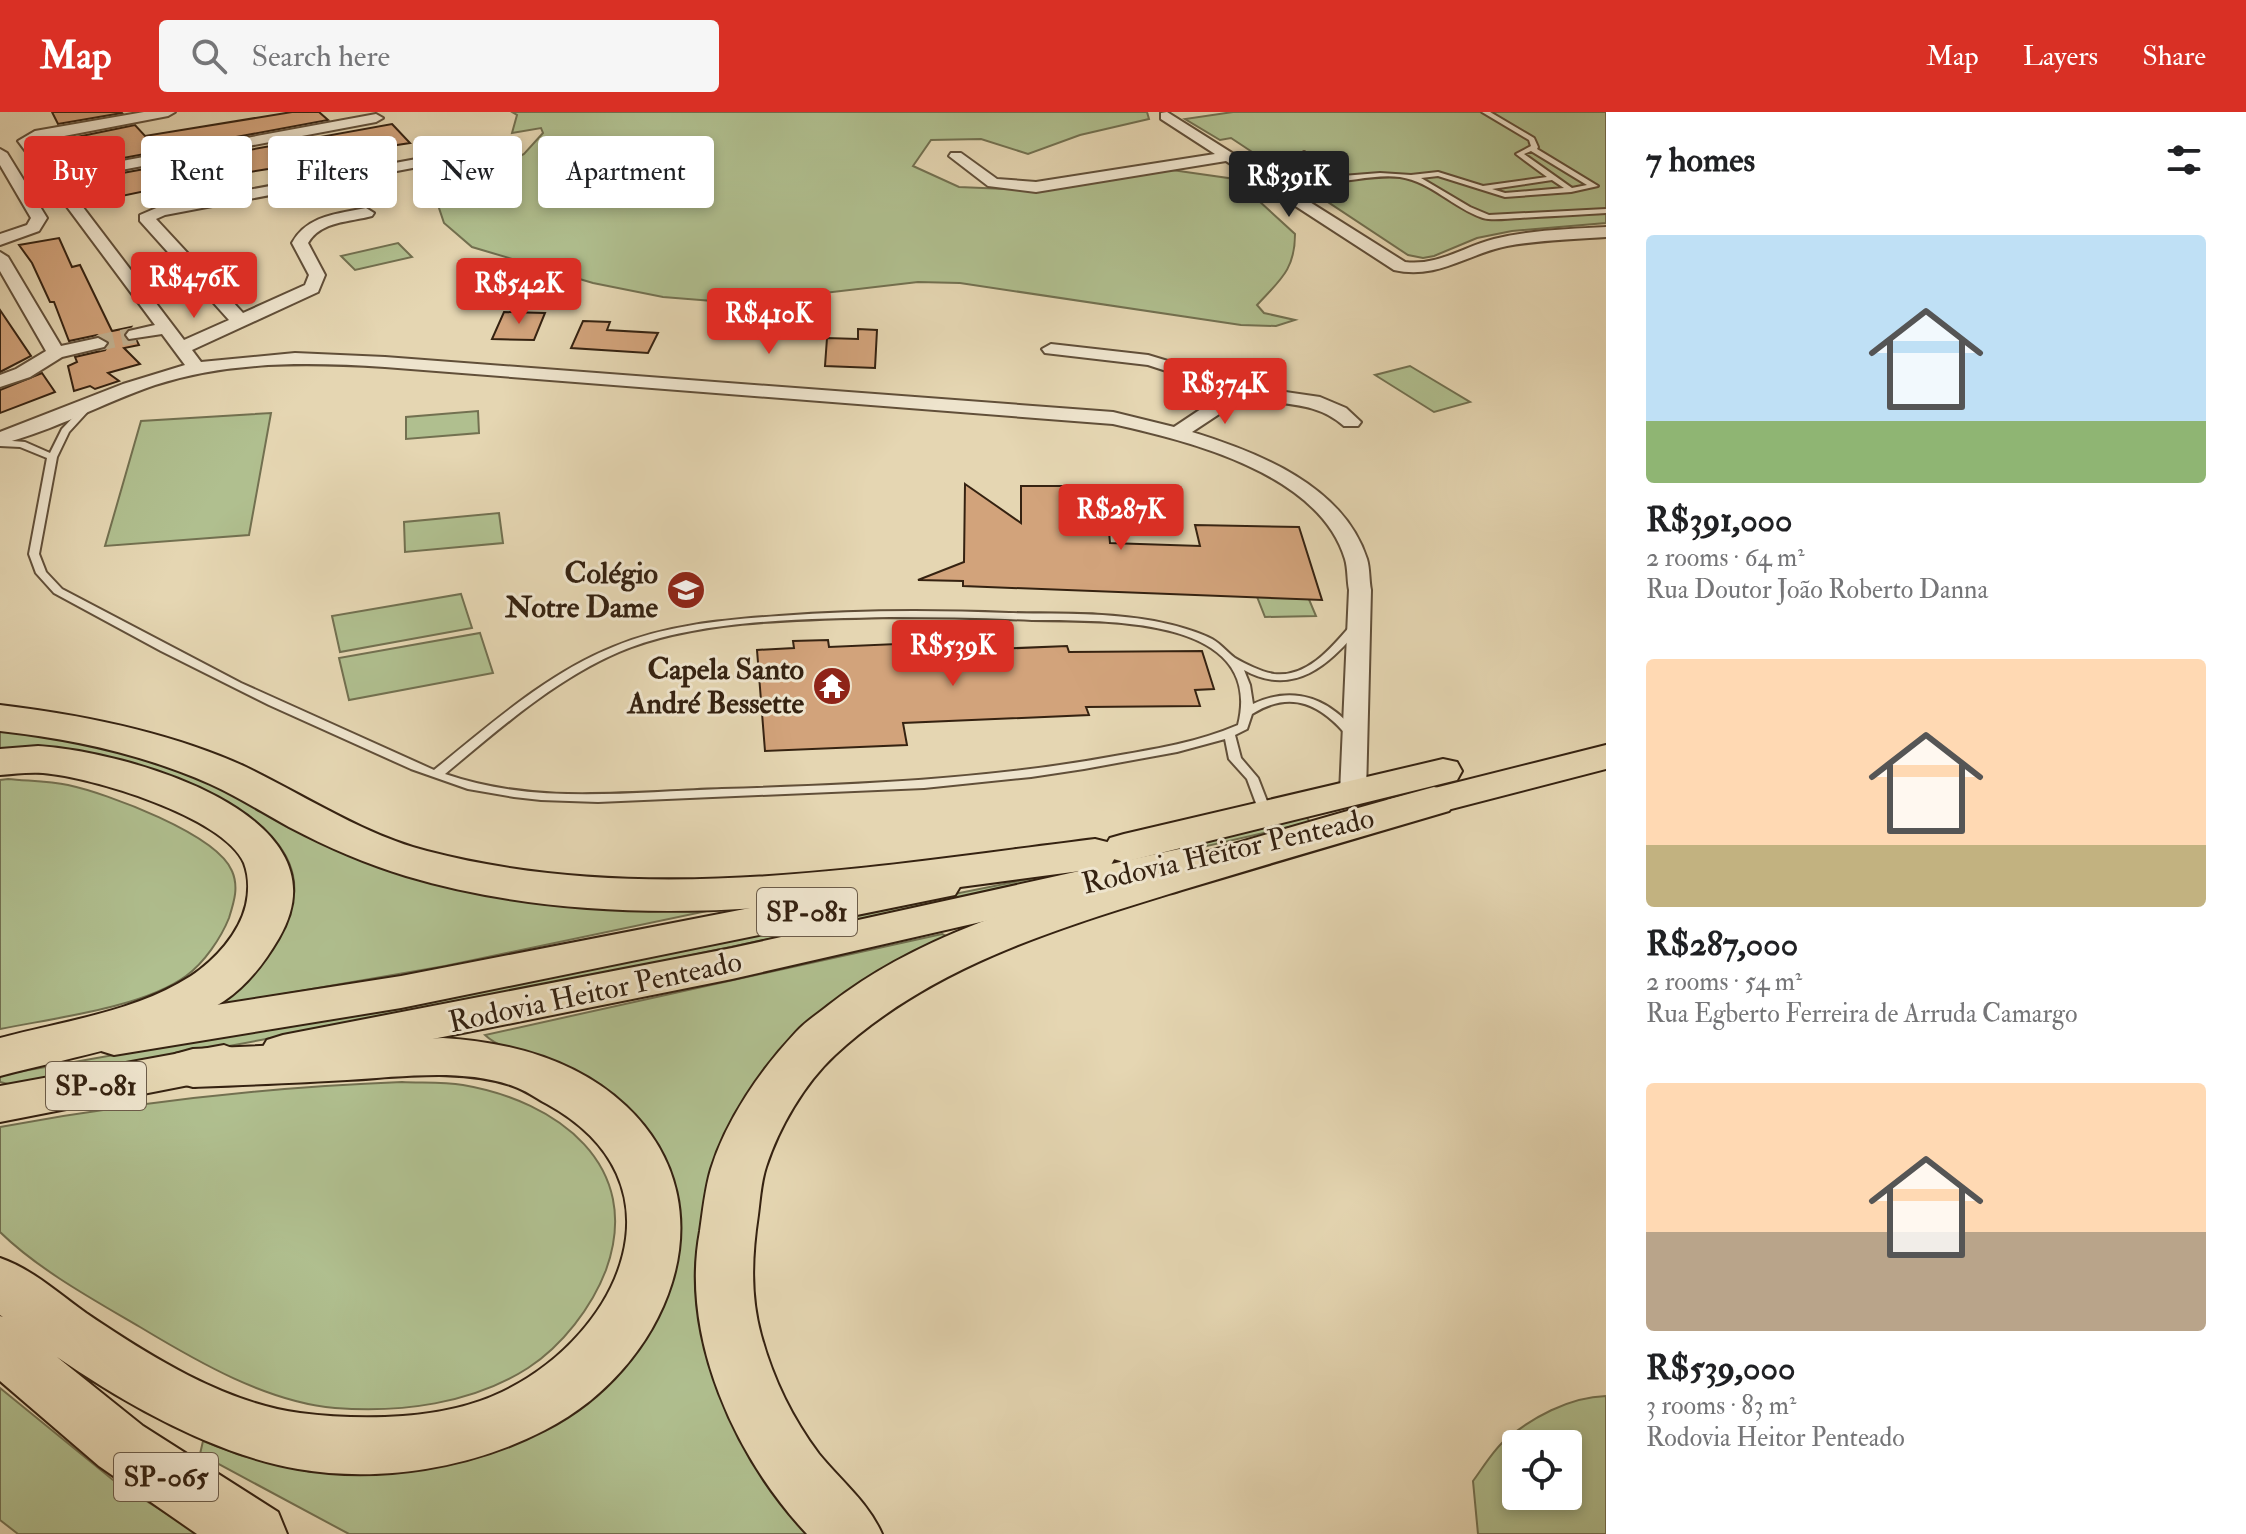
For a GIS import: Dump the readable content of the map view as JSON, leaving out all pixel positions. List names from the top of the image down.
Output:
{
  "streets": {
    "highway": ["SP-065"],
    "main road": ["Rodovia Heitor Penteado", "SP-081"]
  },
  "places": {
    "school or university": ["Colégio Notre Dame"],
    "temple": ["Capela Santo André Bessette"]
  },
  "page": {
    "header": "Map",
    "search": "Search here",
    "nav": ["Map", "Layers", "Share"],
    "heading": "7 homes",
    "chip": [
      "Buy",
      "Rent",
      "Filters",
      "New",
      "Apartment"
    ],
    "price": [
      "R$391K",
      "R$476K",
      "R$542K",
      "R$410K",
      "R$374K",
      "R$287K",
      "R$539K"
    ],
    "list": [
      {
        "name": "R$391,000",
        "note": "2 rooms · 64 m² · Rua Doutor João Roberto Danna"
      },
      {
        "name": "R$287,000",
        "note": "2 rooms · 54 m² · Rua Egberto Ferreira de Arruda Camargo"
      },
      {
        "name": "R$539,000",
        "note": "3 rooms · 83 m² · Rodovia Heitor Penteado"
      }
    ]
  }
}
